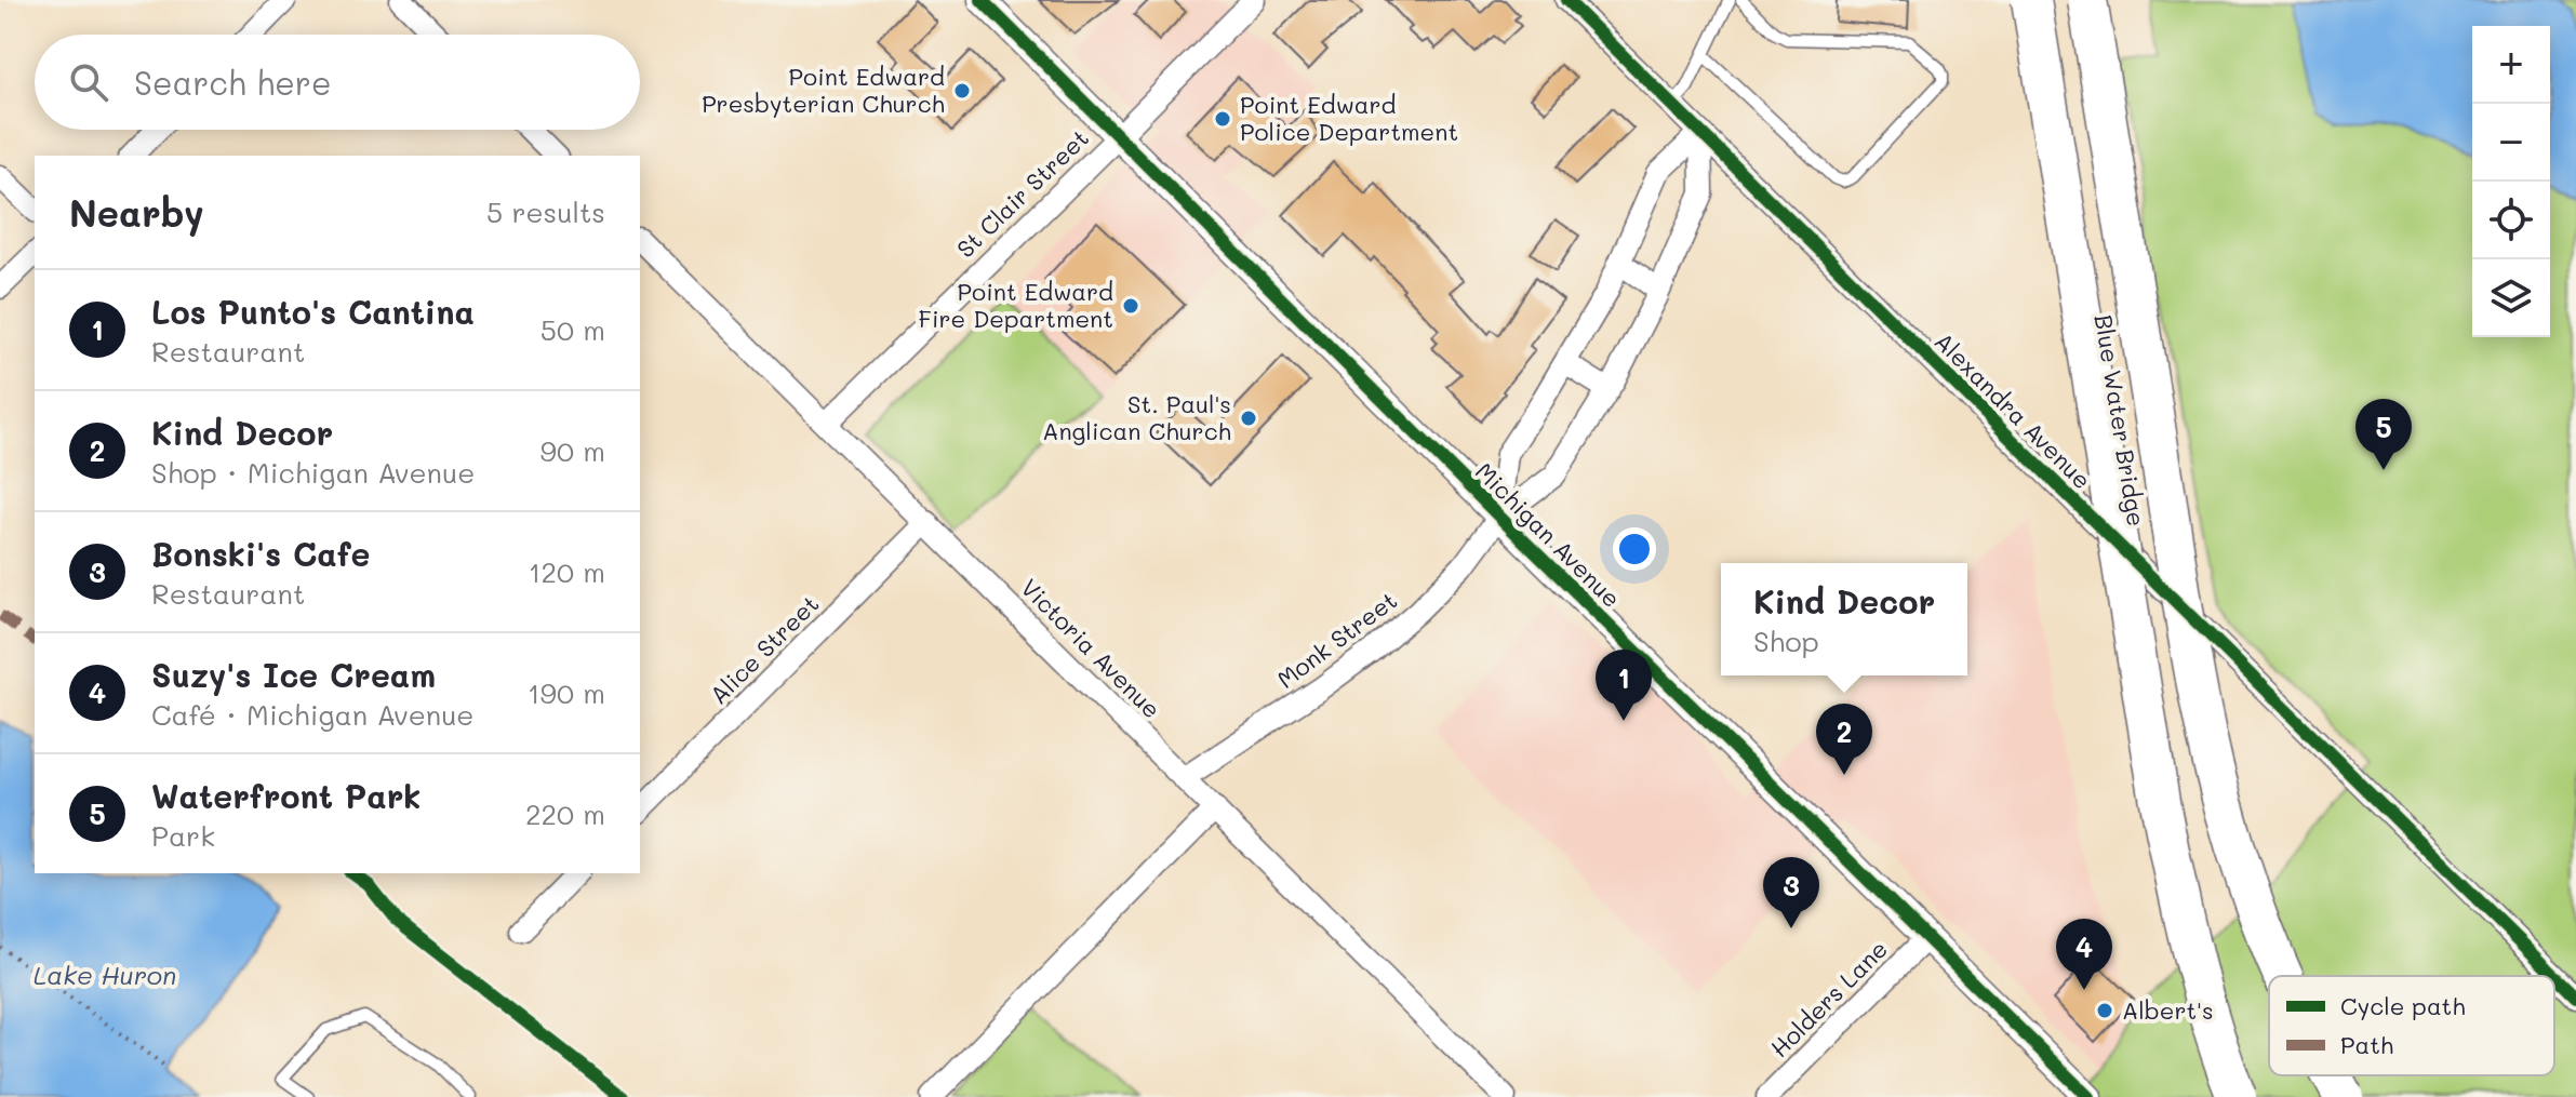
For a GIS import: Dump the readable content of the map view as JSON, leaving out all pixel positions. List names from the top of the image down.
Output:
{
  "streets": {
    "highway": ["Blue Water Bridge"],
    "street": [
      "St Clair Street",
      "Alexandra Avenue",
      "Michigan Avenue",
      "Monk Street",
      "Victoria Avenue",
      "Alice Street",
      "Holders Lane"
    ]
  },
  "crossings": [
    ["St Clair Street", "Michigan Avenue"],
    ["St Clair Street", "Victoria Avenue"],
    ["Alexandra Avenue", "Monk Street"],
    ["Michigan Avenue", "Monk Street"],
    ["Michigan Avenue", "Holders Lane"],
    ["Monk Street", "Victoria Avenue"],
    ["Victoria Avenue", "Alice Street"]
  ],
  "water": ["Lake Huron"],
  "places": [
    "Point Edward Presbyterian Church",
    "Point Edward Police Department",
    "Point Edward Fire Department",
    "St. Paul's Anglican Church",
    "Albert's"
  ],
  "legend": ["Cycle path", "Path"],
  "page": {
    "map_buttons": ["+", "−"],
    "search": "Search here",
    "heading": ["Nearby", "5 results"],
    "list": [
      {
        "mark": "1",
        "name": "Los Punto's Cantina",
        "note": "Restaurant",
        "value": "50 m"
      },
      {
        "mark": "2",
        "name": "Kind Decor",
        "note": "Shop · Michigan Avenue",
        "value": "90 m"
      },
      {
        "mark": "3",
        "name": "Bonski's Cafe",
        "note": "Restaurant",
        "value": "120 m"
      },
      {
        "mark": "4",
        "name": "Suzy's Ice Cream",
        "note": "Café · Michigan Avenue",
        "value": "190 m"
      },
      {
        "mark": "5",
        "name": "Waterfront Park",
        "note": "Park",
        "value": "220 m"
      }
    ],
    "pins": [
      "5",
      "1",
      "2",
      "3",
      "4"
    ],
    "popup": ["Kind Decor", "Shop"]
  }
}
